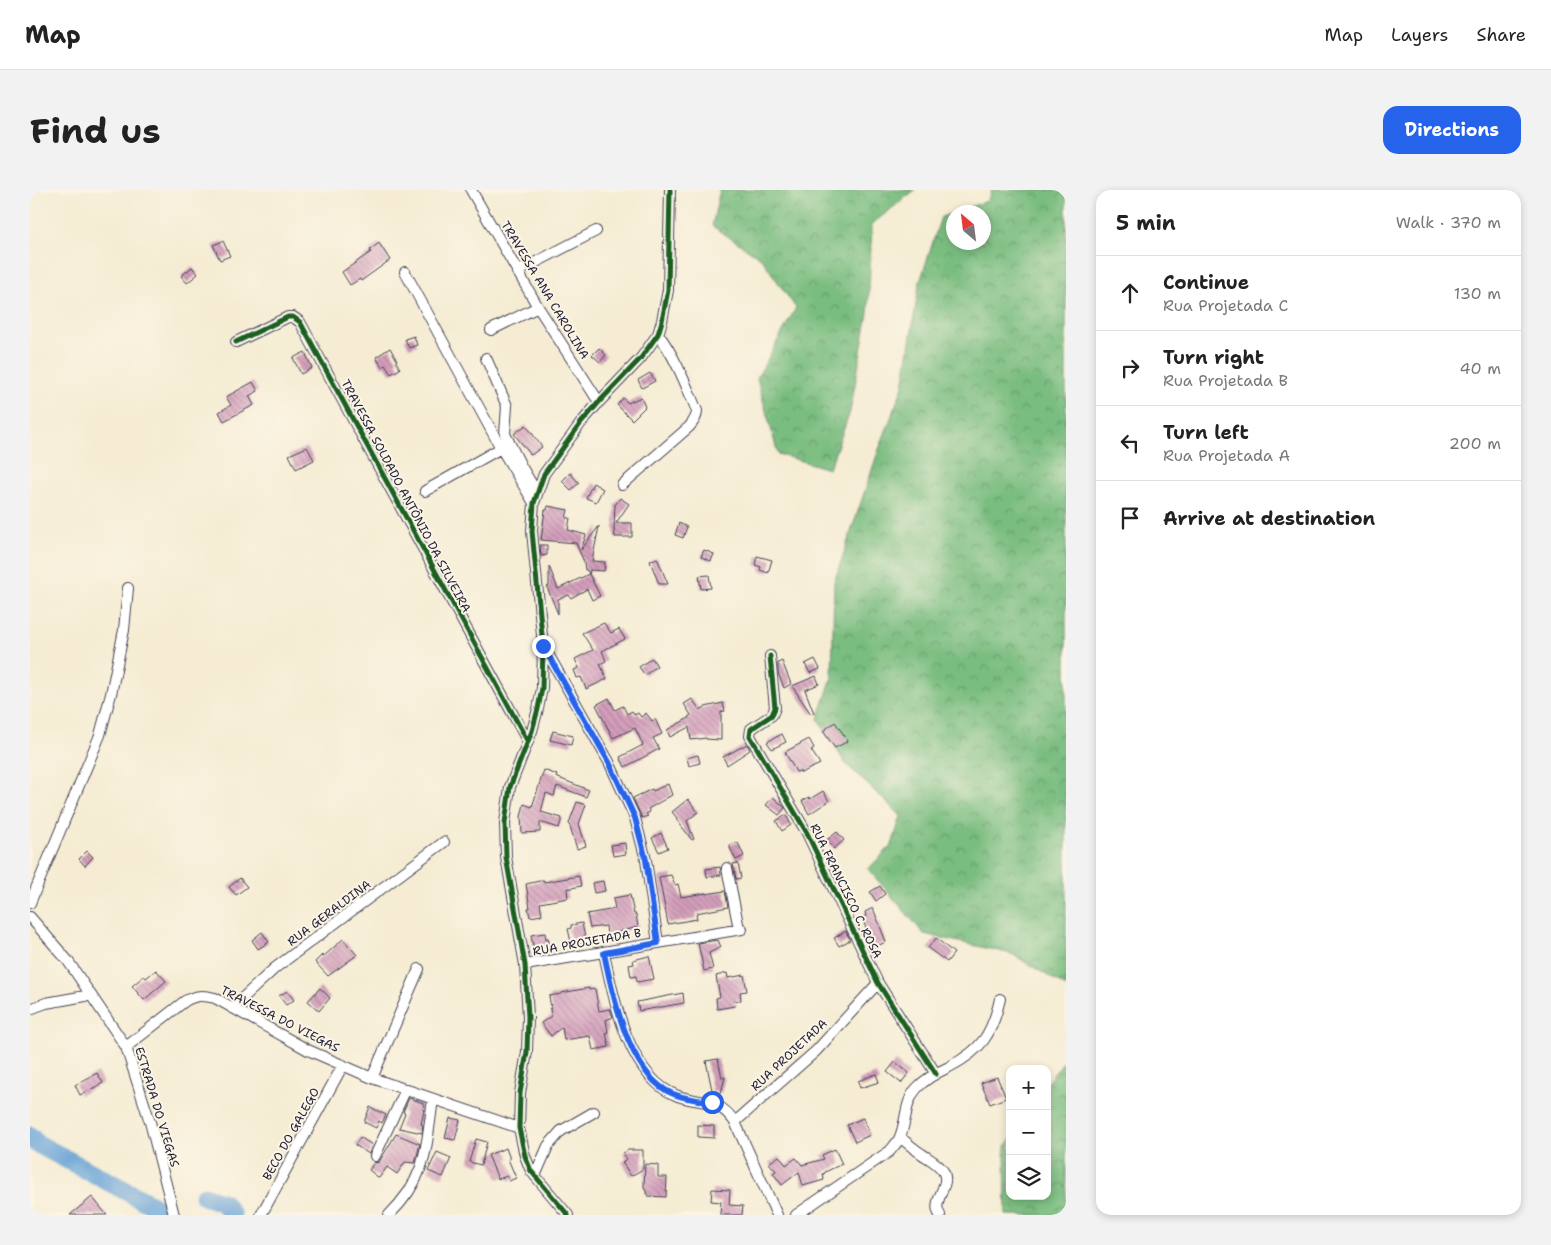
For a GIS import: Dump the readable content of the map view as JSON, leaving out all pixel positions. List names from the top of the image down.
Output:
{
  "streets": {
    "street": [
      "TRAVESSA ANA CAROLINA",
      "TRAVESSA SOLDADO ANTÔNIO DA SILVEIRA",
      "RUA FRANCISCO C. ROSA",
      "RUA GERALDINA",
      "RUA PROJETADA B",
      "TRAVESSA DO VIEGAS",
      "RUA PROJETADA",
      "ESTRADA DO VIEGAS",
      "BECO DO GALEGO"
    ]
  },
  "crossings": [
    ["RUA FRANCISCO C. ROSA", "RUA PROJETADA"],
    ["RUA GERALDINA", "TRAVESSA DO VIEGAS"],
    ["TRAVESSA DO VIEGAS", "ESTRADA DO VIEGAS"],
    ["TRAVESSA DO VIEGAS", "BECO DO GALEGO"]
  ],
  "north": "top left",
  "page": {
    "header": "Map",
    "nav": ["Map", "Layers", "Share"],
    "buttons": "Directions",
    "title": "Find us",
    "heading": ["5 min", "Walk · 370 m"],
    "list": [
      ["Continue", "Rua Projetada C", "130 m"],
      ["Turn right", "Rua Projetada B", "40 m"],
      ["Turn left", "Rua Projetada A", "200 m"],
      "Arrive at destination"
    ],
    "map_buttons": ["+", "−"]
  }
}
